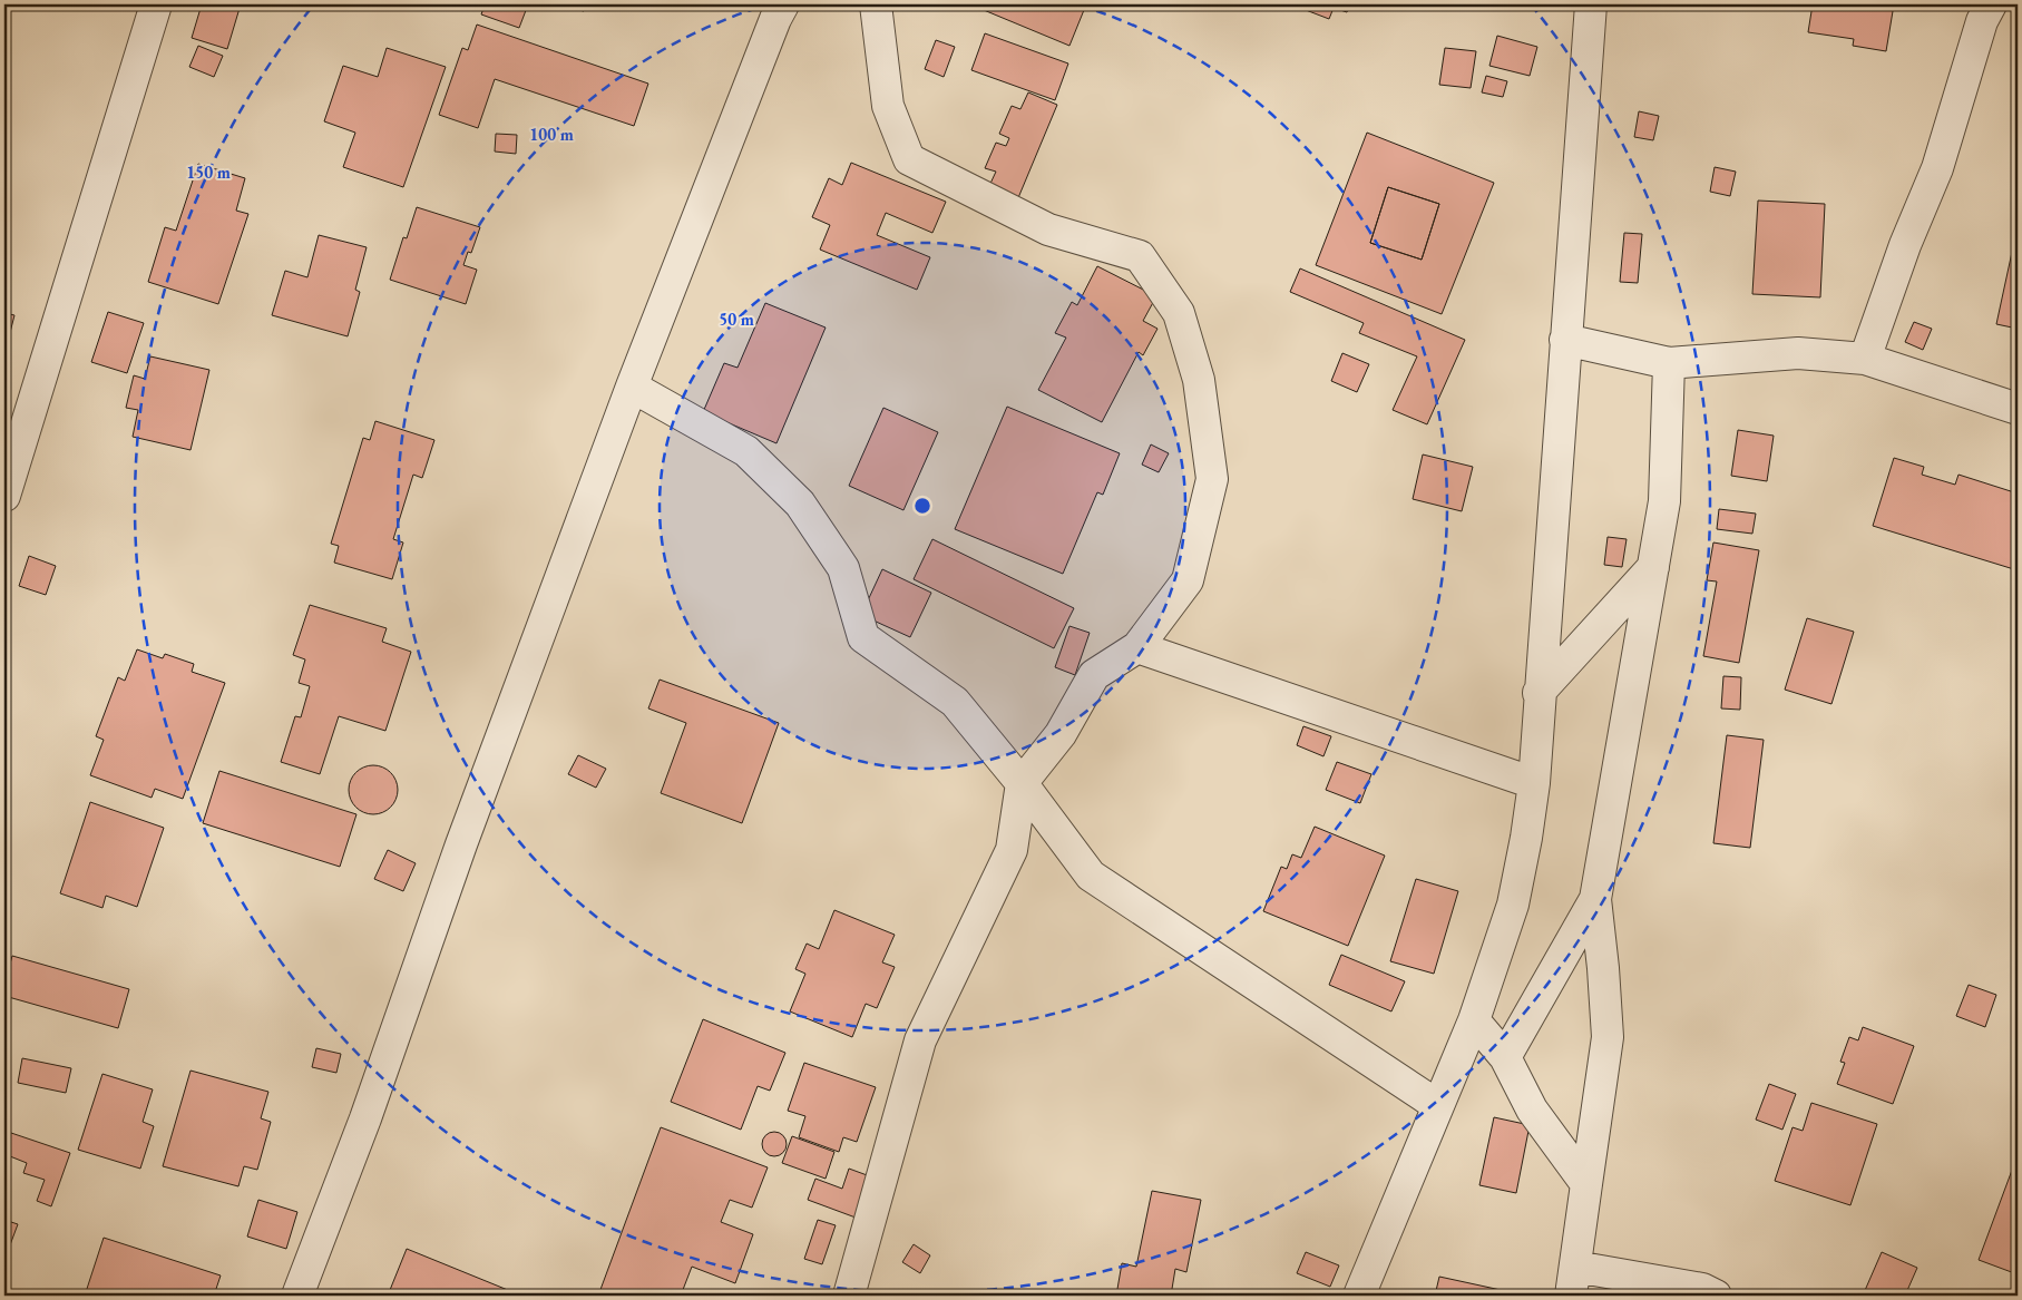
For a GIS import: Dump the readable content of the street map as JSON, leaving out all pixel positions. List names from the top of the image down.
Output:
{
  "rings": ["100 m", "150 m", "50 m"]
}
